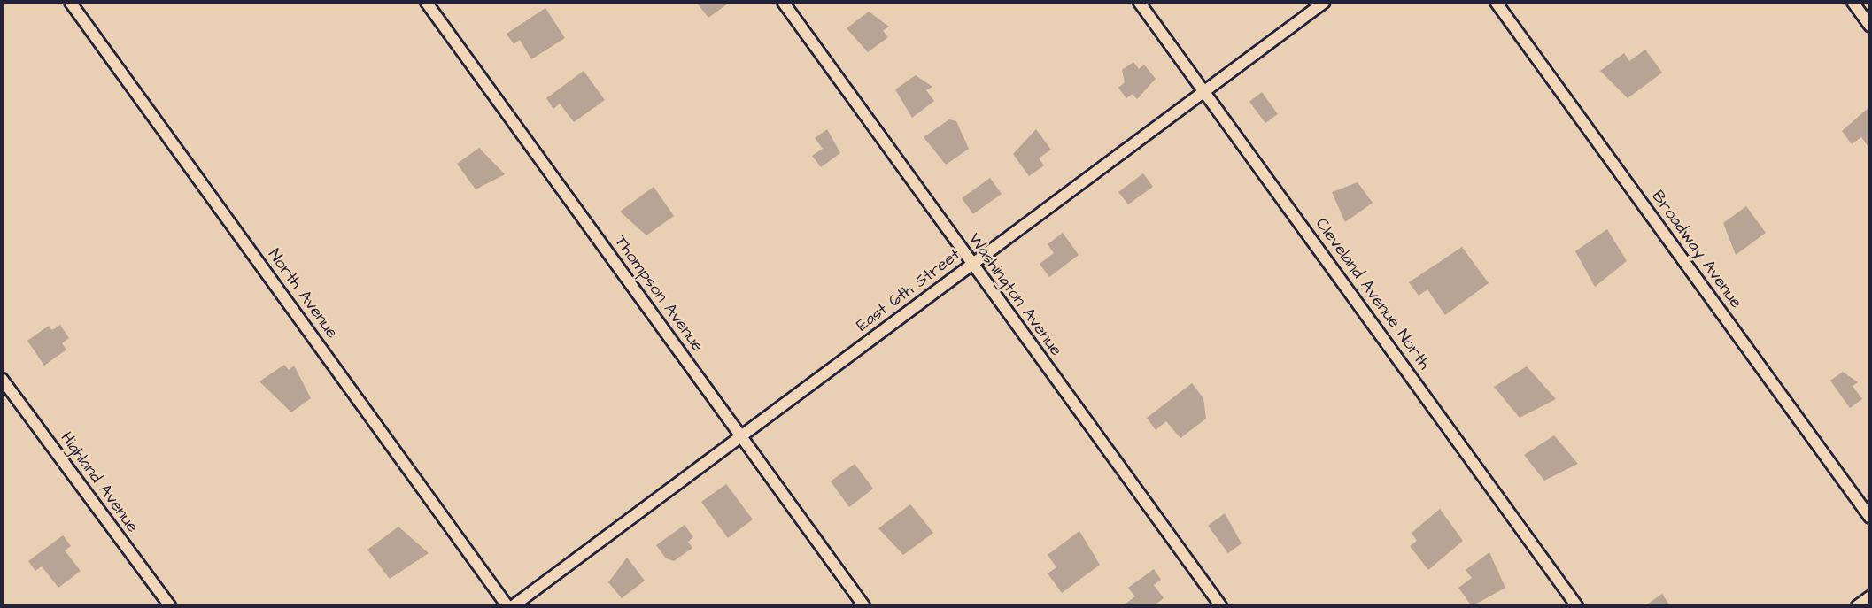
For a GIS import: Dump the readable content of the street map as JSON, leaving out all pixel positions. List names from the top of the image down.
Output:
{
  "streets": {
    "street": [
      "Broadway Avenue",
      "East 6th Street",
      "North Avenue",
      "Thompson Avenue",
      "Cleveland Avenue North",
      "Washington Avenue",
      "Highland Avenue"
    ]
  },
  "crossings": [
    ["East 6th Street", "Thompson Avenue"],
    ["East 6th Street", "Cleveland Avenue North"],
    ["East 6th Street", "Washington Avenue"]
  ]
}
